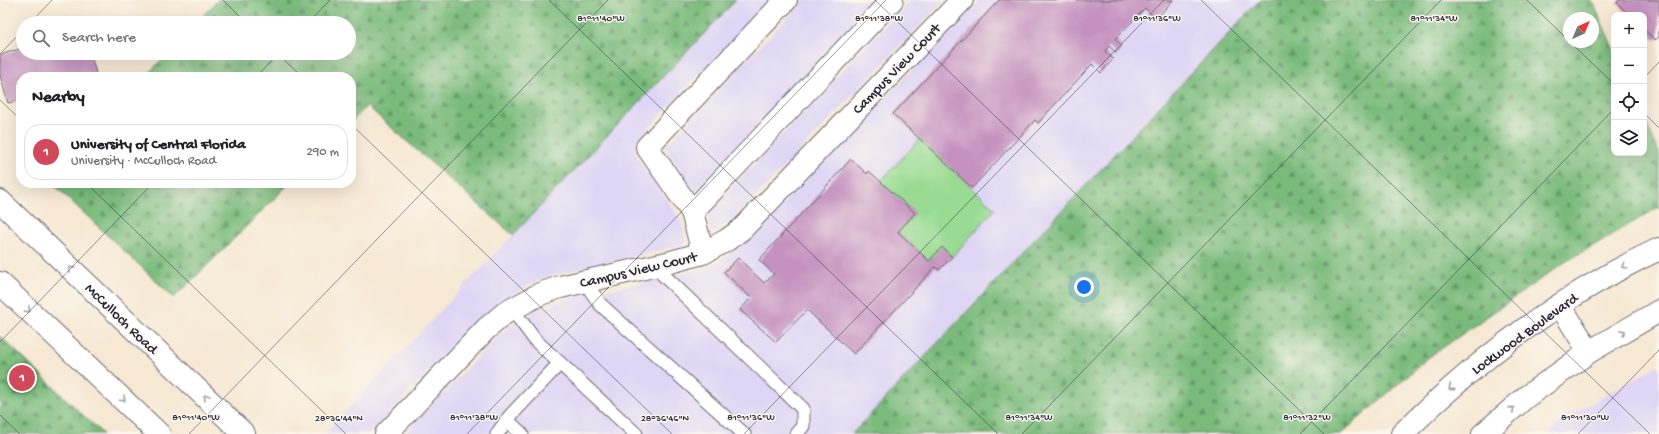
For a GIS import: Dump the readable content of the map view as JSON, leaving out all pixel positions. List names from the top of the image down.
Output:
{
  "streets": {
    "street": ["Campus View Court", "McCulloch Road", "Lockwood Boulevard"]
  },
  "north": "top right",
  "page": {
    "map_buttons": ["+", "−"],
    "search": "Search here",
    "heading": "Nearby",
    "list": [
      {
        "mark": "1",
        "name": "University of Central Florida",
        "note": "University · McCulloch Road",
        "value": "290 m"
      }
    ],
    "pins": "1"
  },
  "coordinates": [
    "81°11'34\"W",
    "81°11'40\"W",
    "81°11'38\"W",
    "81°11'36\"W",
    "81°11'32\"W",
    "81°11'30\"W",
    "28°36'44\"N",
    "28°36'46\"N"
  ]
}
